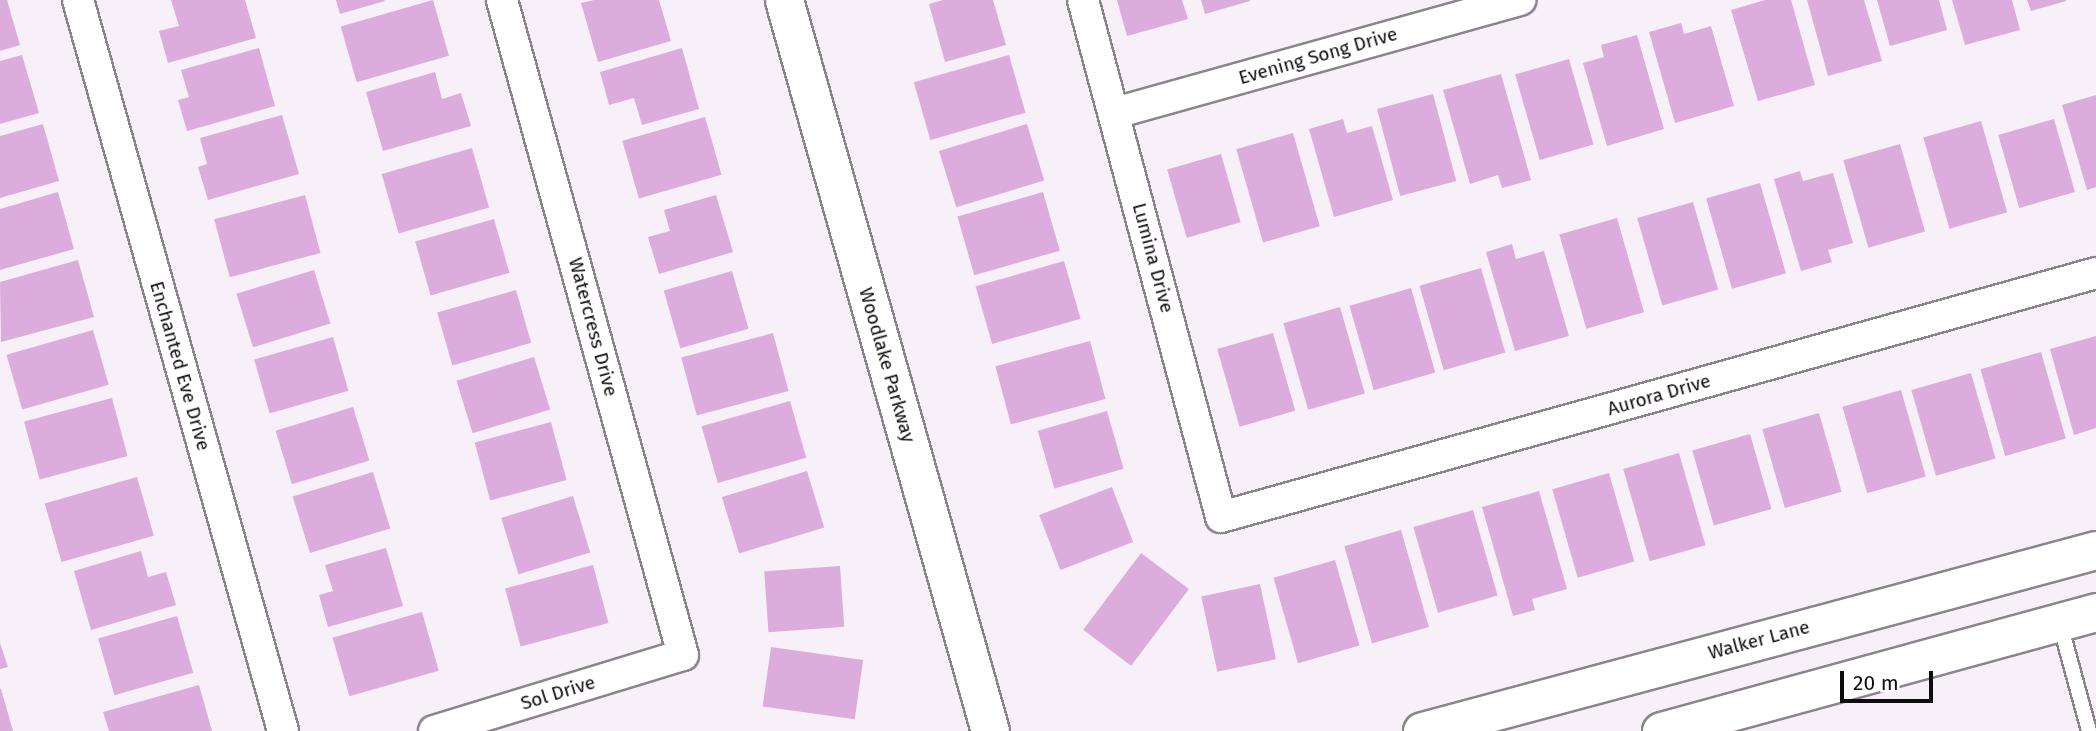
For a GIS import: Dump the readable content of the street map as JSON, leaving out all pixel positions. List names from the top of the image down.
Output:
{
  "streets": {
    "street": [
      "Evening Song Drive",
      "Lumina Drive",
      "Watercress Drive",
      "Woodlake Parkway",
      "Enchanted Eve Drive",
      "Aurora Drive",
      "Walker Lane",
      "Sol Drive"
    ]
  },
  "crossings": [
    ["Evening Song Drive", "Lumina Drive"],
    ["Lumina Drive", "Aurora Drive"],
    ["Watercress Drive", "Sol Drive"]
  ],
  "scale_bar": "20 m"
}
